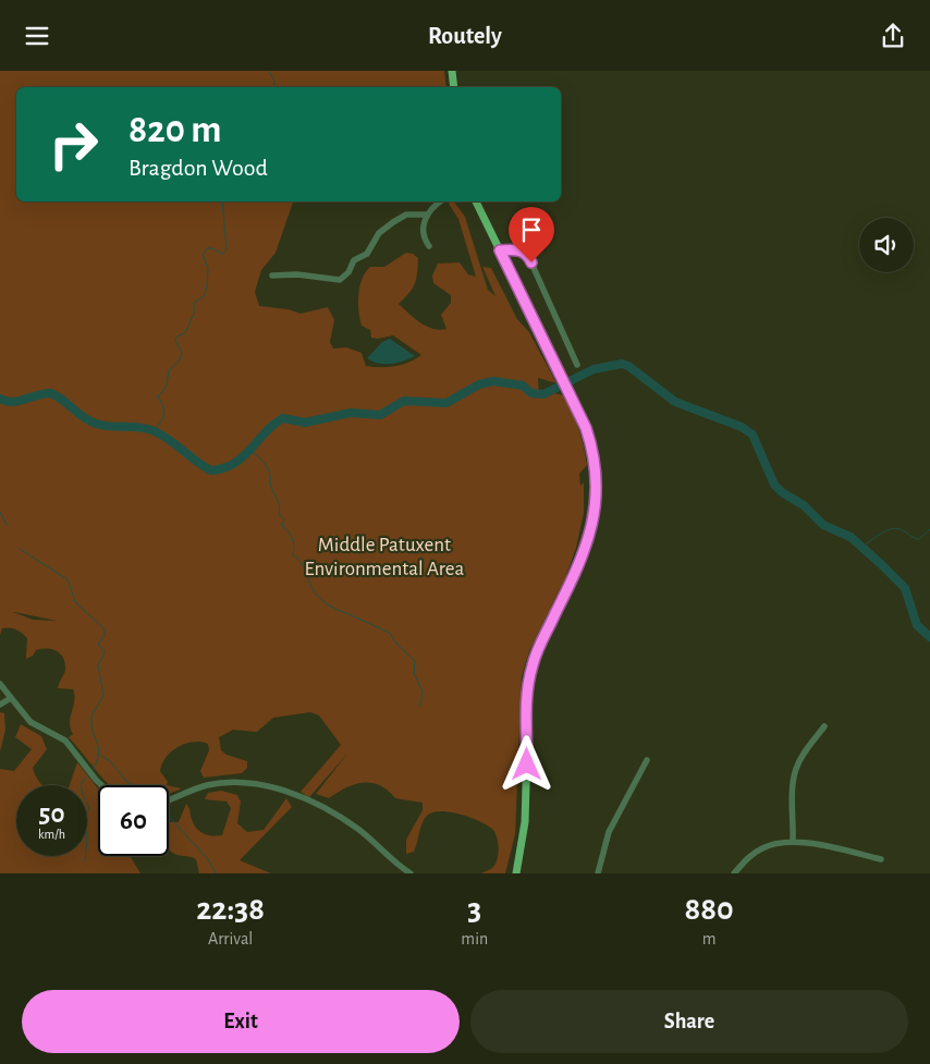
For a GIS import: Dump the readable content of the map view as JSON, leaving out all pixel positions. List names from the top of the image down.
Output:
{
  "parks": ["Middle Patuxent Environmental Area"],
  "page": {
    "header": "Routely",
    "turn": ["820 m", "Bragdon Wood"],
    "speed": "50 km/h",
    "limit": "60",
    "eta": [
      "22:38",
      "Arrival",
      "3",
      "min",
      "880",
      "m"
    ],
    "buttons": ["Exit", "Share"]
  }
}
